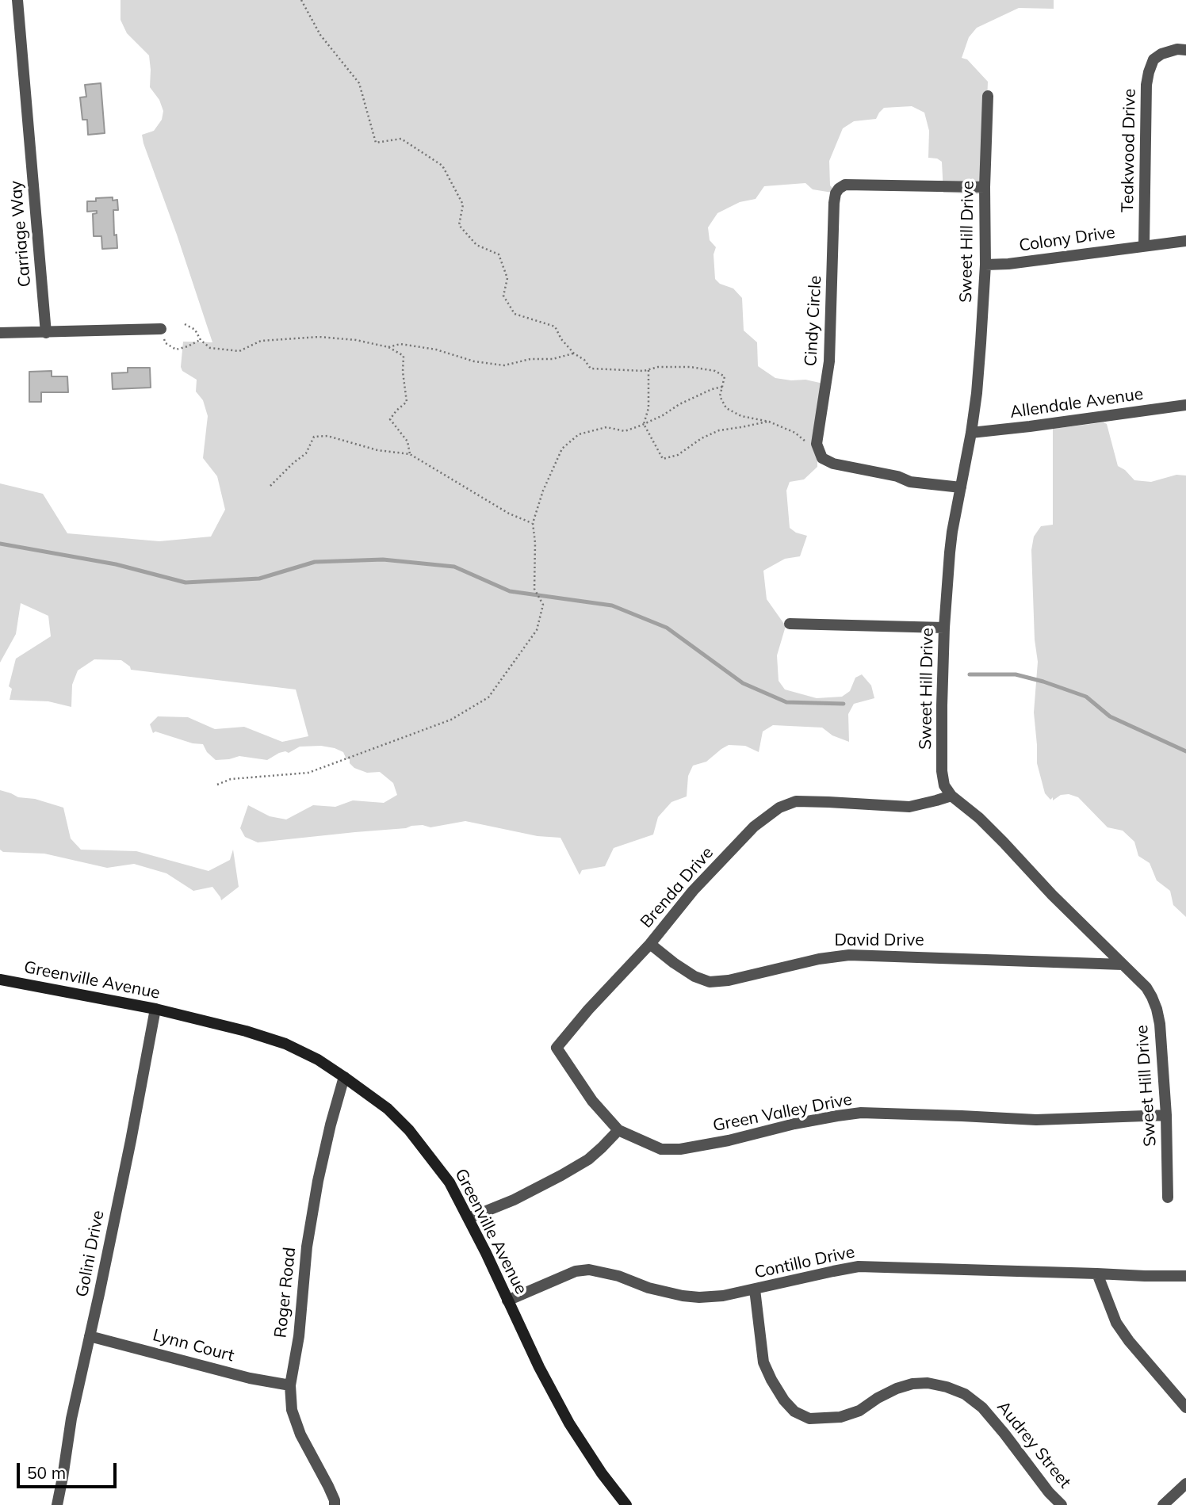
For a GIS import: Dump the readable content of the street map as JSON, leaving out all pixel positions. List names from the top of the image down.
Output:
{
  "streets": {
    "street": [
      "Teakwood Drive",
      "Carriage Way",
      "Colony Drive",
      "Sweet Hill Drive",
      "Cindy Circle",
      "Allendale Avenue",
      "Brenda Drive",
      "David Drive",
      "Greenville Avenue",
      "Green Valley Drive",
      "Golini Drive",
      "Contillo Drive",
      "Roger Road",
      "Lynn Court",
      "Audrey Street"
    ]
  },
  "crossings": [
    ["Teakwood Drive", "Colony Drive"],
    ["Colony Drive", "Sweet Hill Drive"],
    ["Sweet Hill Drive", "Cindy Circle"],
    ["Sweet Hill Drive", "Allendale Avenue"],
    ["Sweet Hill Drive", "Brenda Drive"],
    ["Sweet Hill Drive", "David Drive"],
    ["Sweet Hill Drive", "Green Valley Drive"],
    ["Brenda Drive", "David Drive"],
    ["Brenda Drive", "Green Valley Drive"],
    ["Greenville Avenue", "Golini Drive"],
    ["Greenville Avenue", "Contillo Drive"],
    ["Greenville Avenue", "Roger Road"],
    ["Golini Drive", "Lynn Court"],
    ["Contillo Drive", "Audrey Street"],
    ["Roger Road", "Lynn Court"]
  ],
  "scale_bar": "50 m"
}
